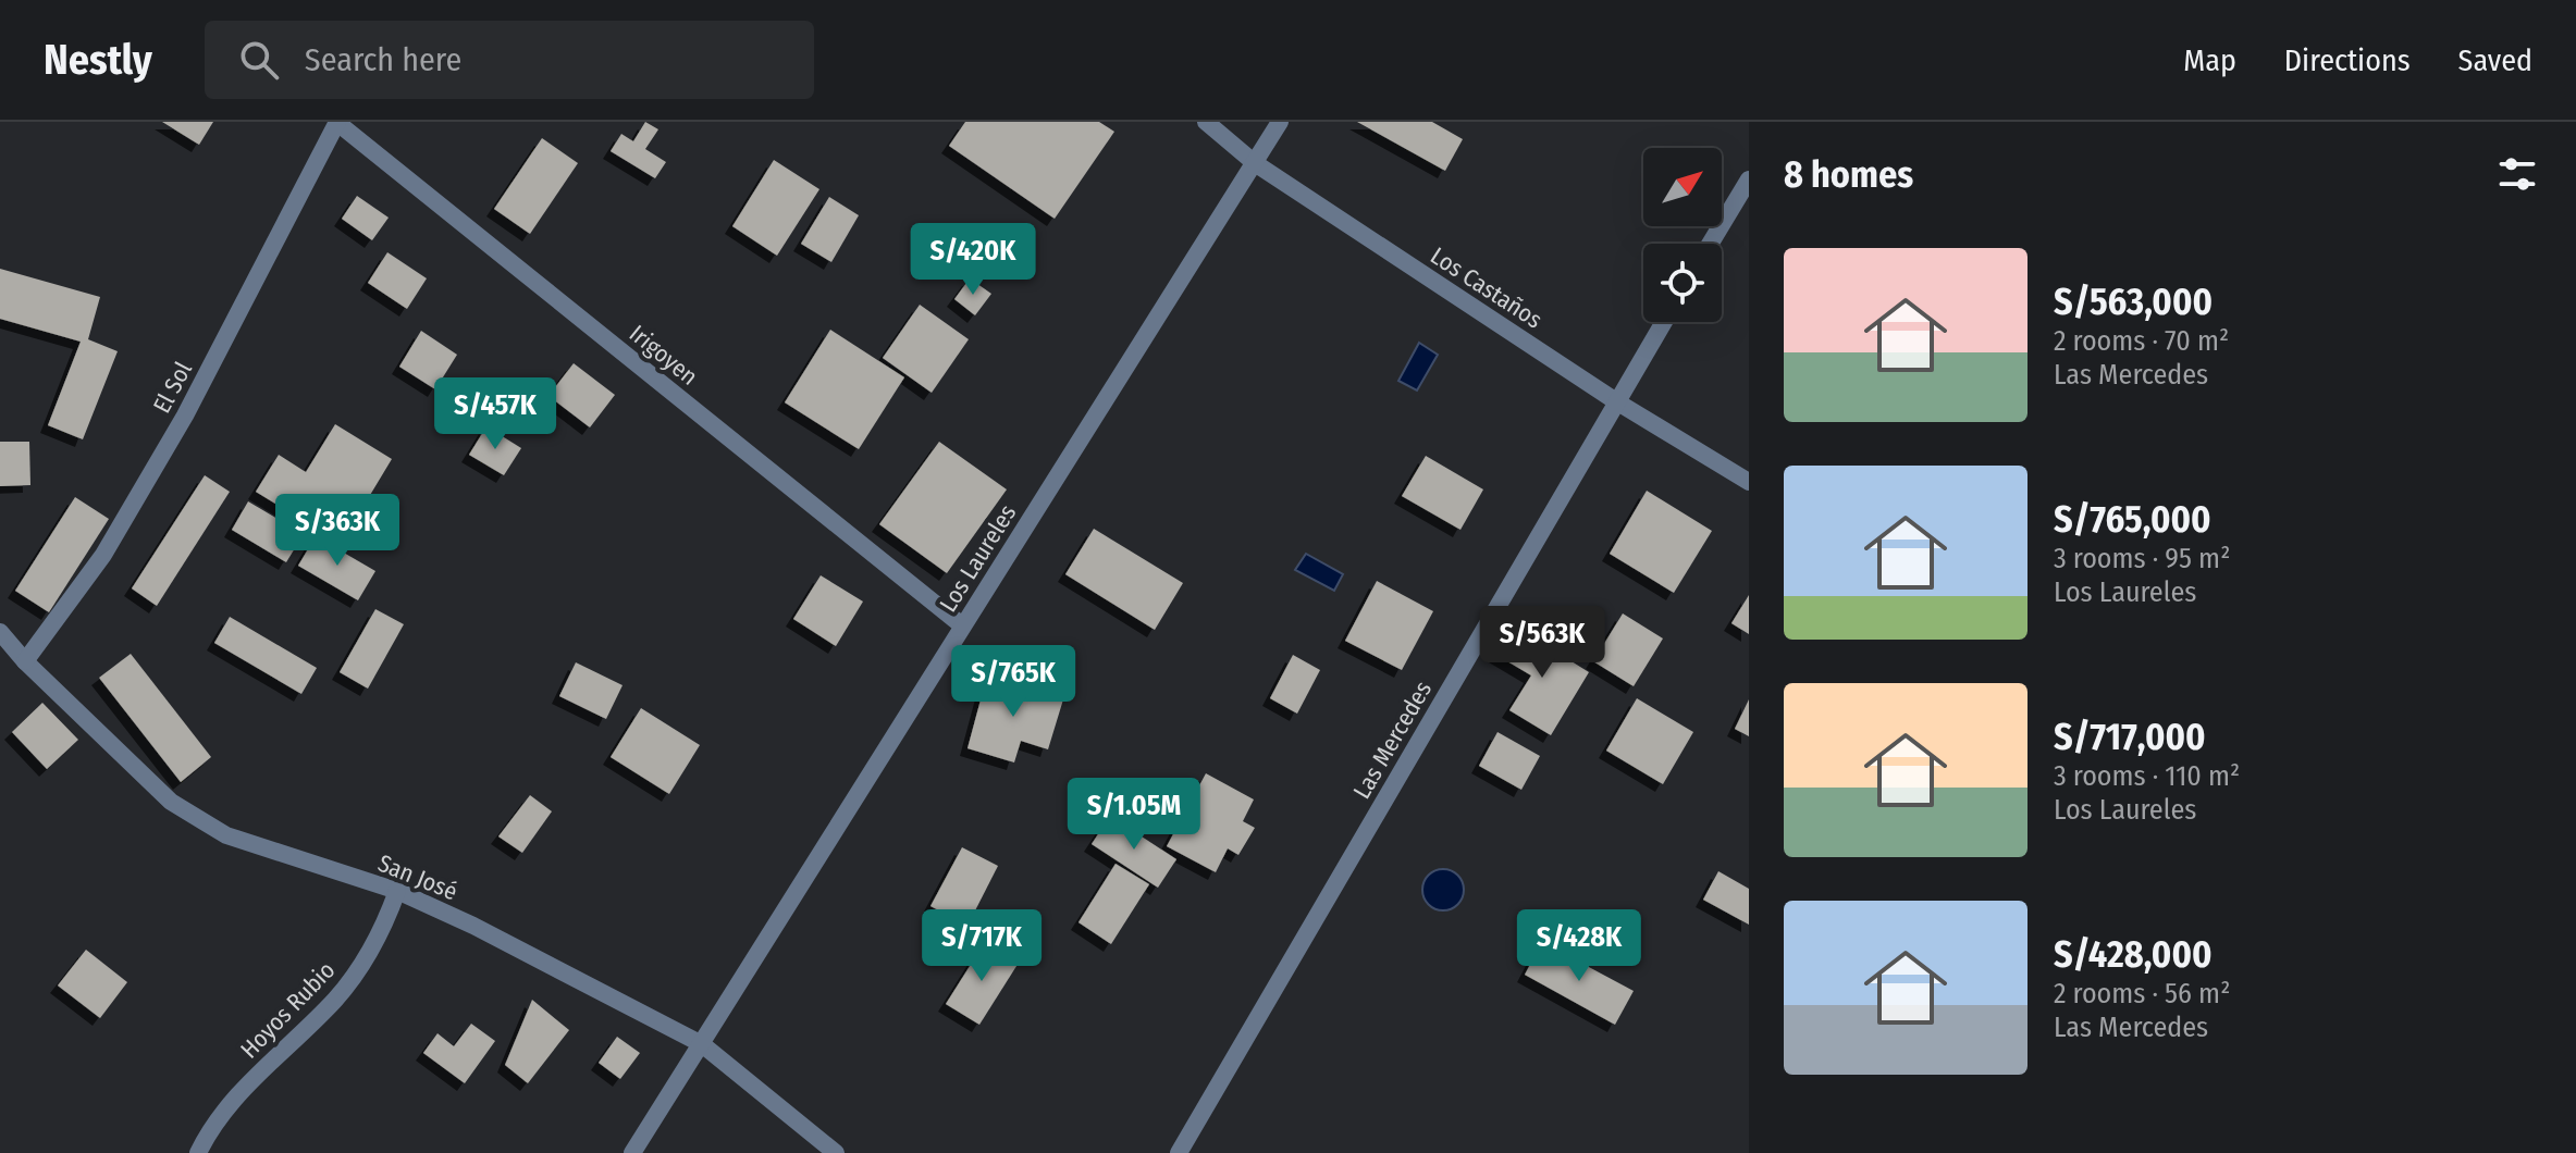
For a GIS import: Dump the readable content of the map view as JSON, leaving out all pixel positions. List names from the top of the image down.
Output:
{
  "streets": {
    "street": [
      "Los Castaños",
      "Irigoyen",
      "El Sol",
      "Los Laureles",
      "Las Mercedes",
      "San José",
      "Hoyos Rubio"
    ]
  },
  "crossings": [
    ["Los Castaños", "Los Laureles"],
    ["Los Castaños", "Las Mercedes"],
    ["Irigoyen", "El Sol"],
    ["Irigoyen", "Los Laureles"],
    ["El Sol", "San José"],
    ["Los Laureles", "San José"],
    ["San José", "Hoyos Rubio"]
  ],
  "north": "top right",
  "page": {
    "header": "Nestly",
    "search": "Search here",
    "nav": ["Map", "Directions", "Saved"],
    "heading": "8 homes",
    "price": [
      "S/420K",
      "S/457K",
      "S/363K",
      "S/563K",
      "S/765K",
      "S/1.05M",
      "S/717K",
      "S/428K"
    ],
    "list": [
      {
        "name": "S/563,000",
        "note": "2 rooms · 70 m² · Las Mercedes"
      },
      {
        "name": "S/765,000",
        "note": "3 rooms · 95 m² · Los Laureles"
      },
      {
        "name": "S/717,000",
        "note": "3 rooms · 110 m² · Los Laureles"
      },
      {
        "name": "S/428,000",
        "note": "2 rooms · 56 m² · Las Mercedes"
      }
    ]
  }
}
